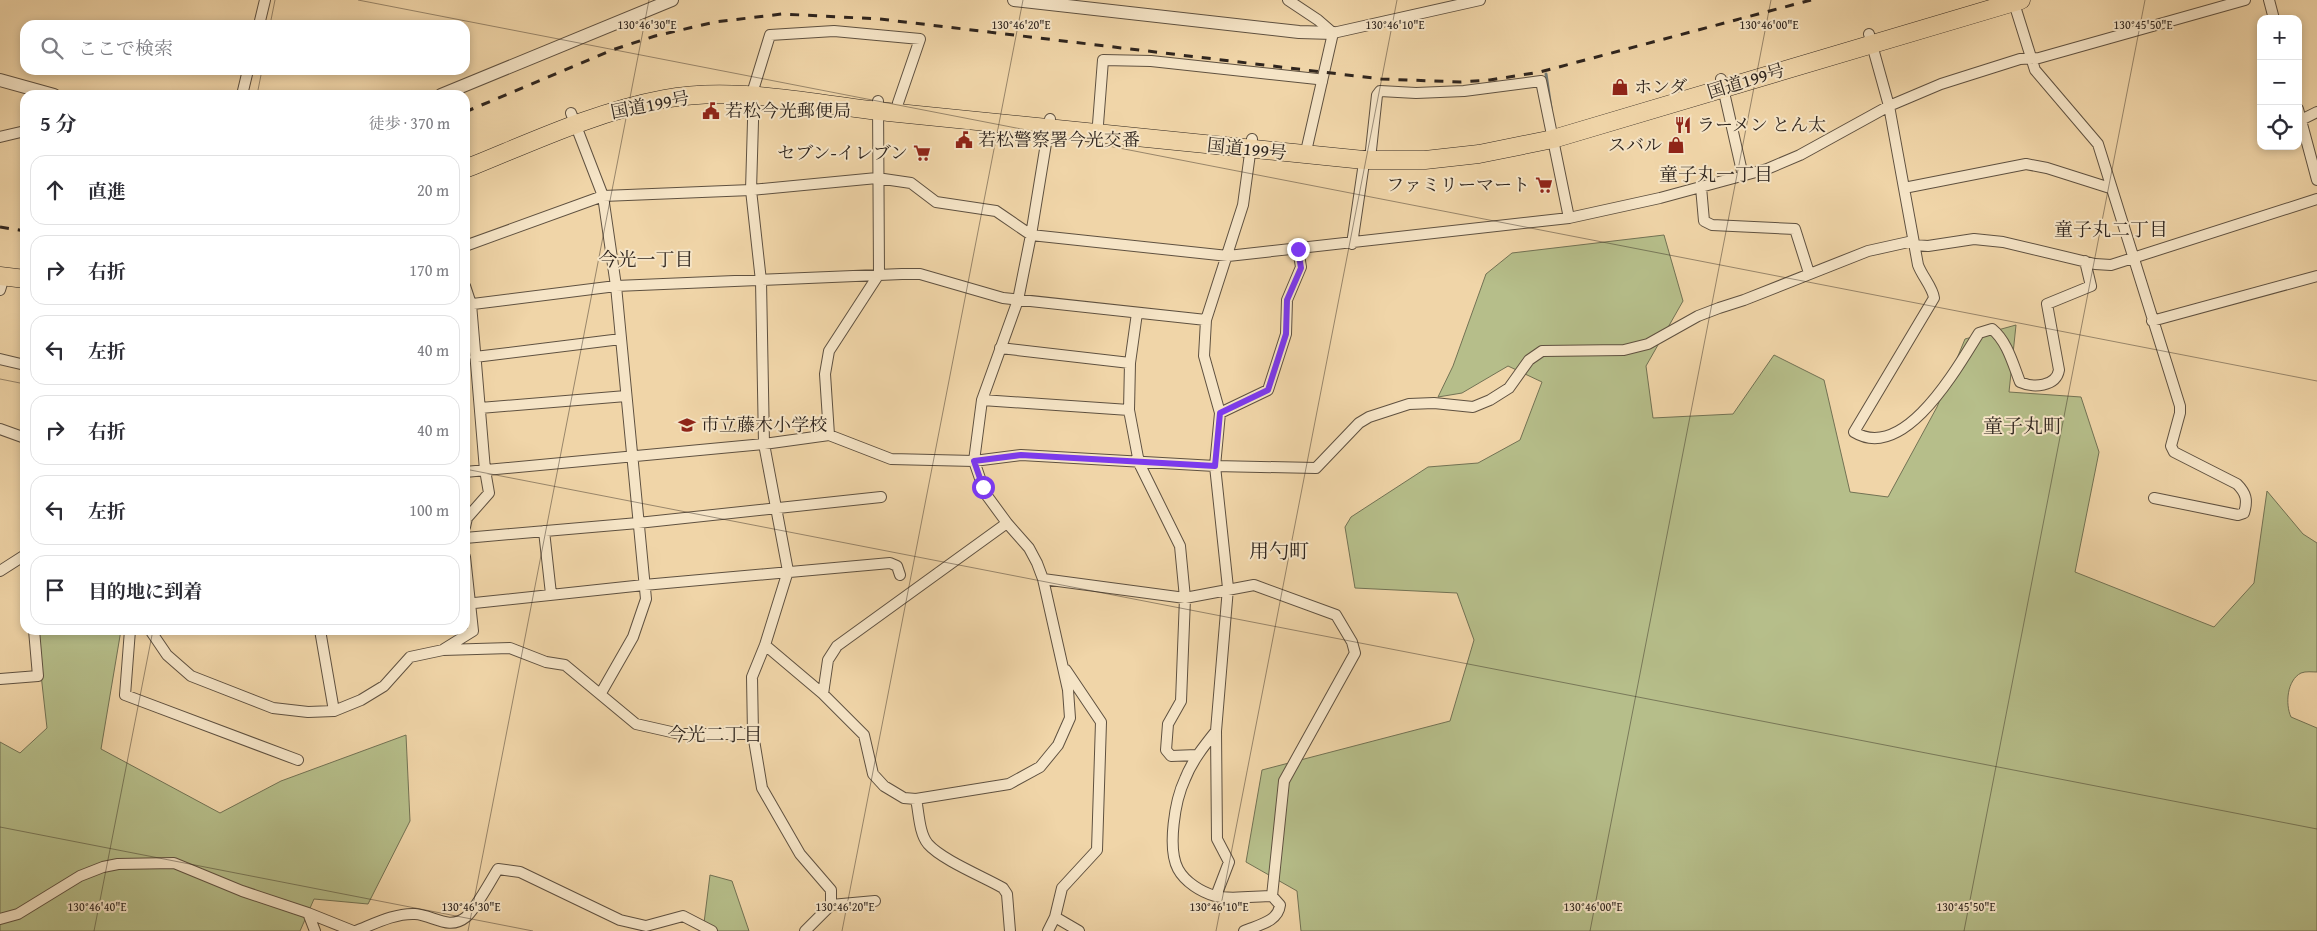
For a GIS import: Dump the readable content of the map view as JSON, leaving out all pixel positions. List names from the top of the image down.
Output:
{
  "streets": {
    "highway": ["国道199号"]
  },
  "districts": [
    "童子丸一丁目",
    "童子丸二丁目",
    "今光一丁目",
    "童子丸町",
    "用勺町",
    "今光二丁目"
  ],
  "places": {
    "shop": ["ホンダ", "スバル"],
    "public building": ["若松今光郵便局", "若松警察署今光交番"],
    "restaurant": ["ラーメン とん太"],
    "supermarket": ["セブン-イレブン", "ファミリーマート"],
    "school or university": ["市立藤木小学校"]
  },
  "page": {
    "map_buttons": ["+", "−"],
    "search": "ここで検索",
    "heading": ["5 分", "徒歩 · 370 m"],
    "list": [
      ["直進", "20 m"],
      ["右折", "170 m"],
      ["左折", "40 m"],
      ["右折", "40 m"],
      ["左折", "100 m"],
      "目的地に到着"
    ]
  },
  "coordinates": [
    "130°46'30\"E",
    "130°46'20\"E",
    "130°46'10\"E",
    "130°46'00\"E",
    "130°45'50\"E",
    "130°46'40\"E"
  ]
}
